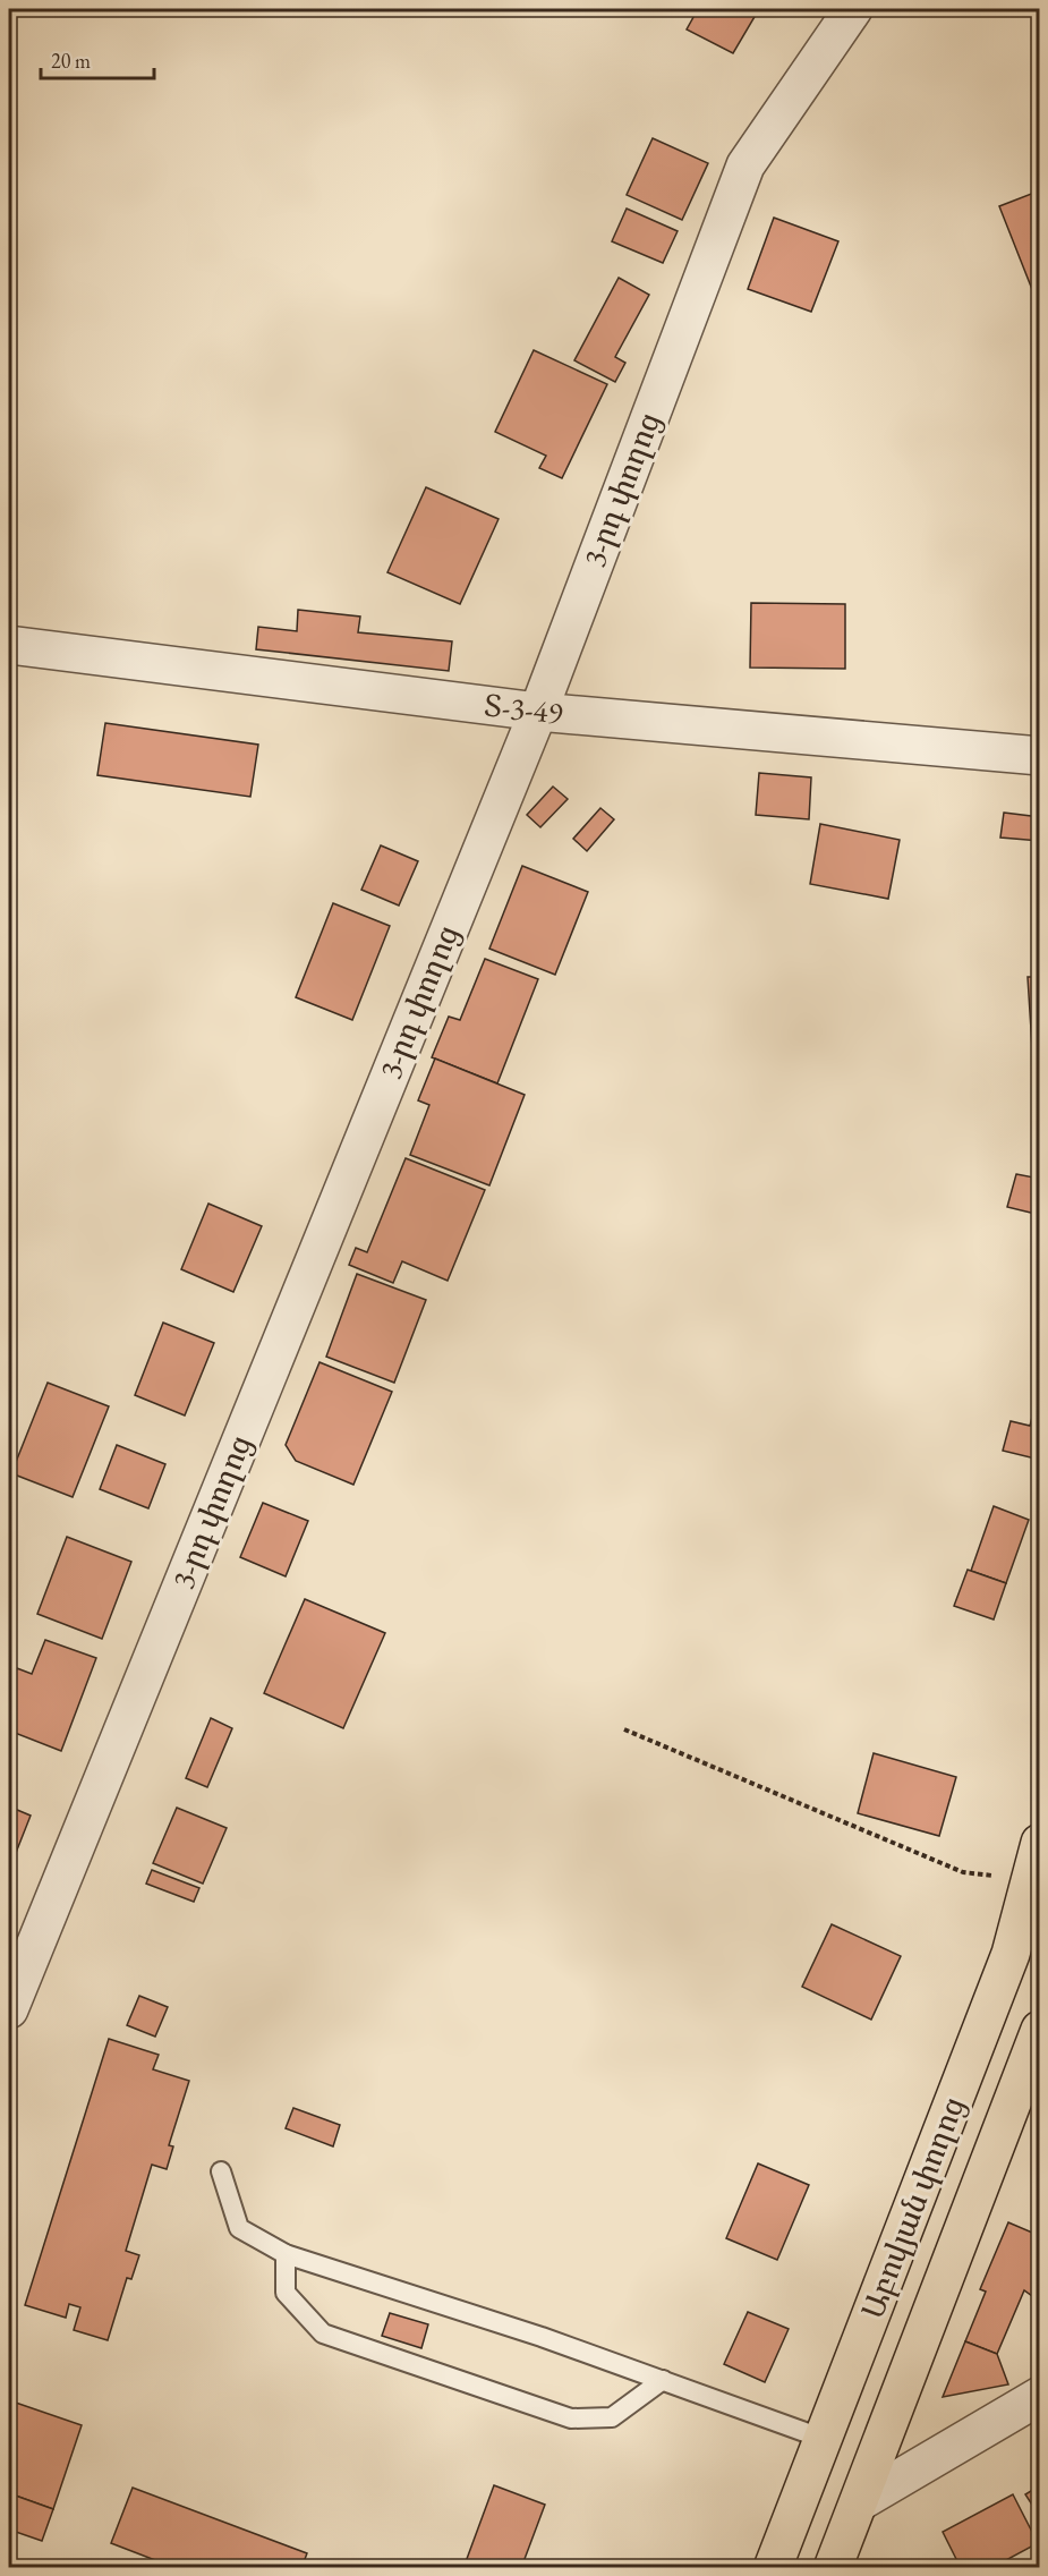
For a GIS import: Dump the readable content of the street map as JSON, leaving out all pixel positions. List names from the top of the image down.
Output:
{
  "streets": {
    "highway": ["Աբովյան փողոց"],
    "street": ["3-րդ փողոց", "Տ-3-49"]
  },
  "crossings": [
    ["3-րդ փողոց", "Տ-3-49"]
  ],
  "scale_bar": "20 m"
}
